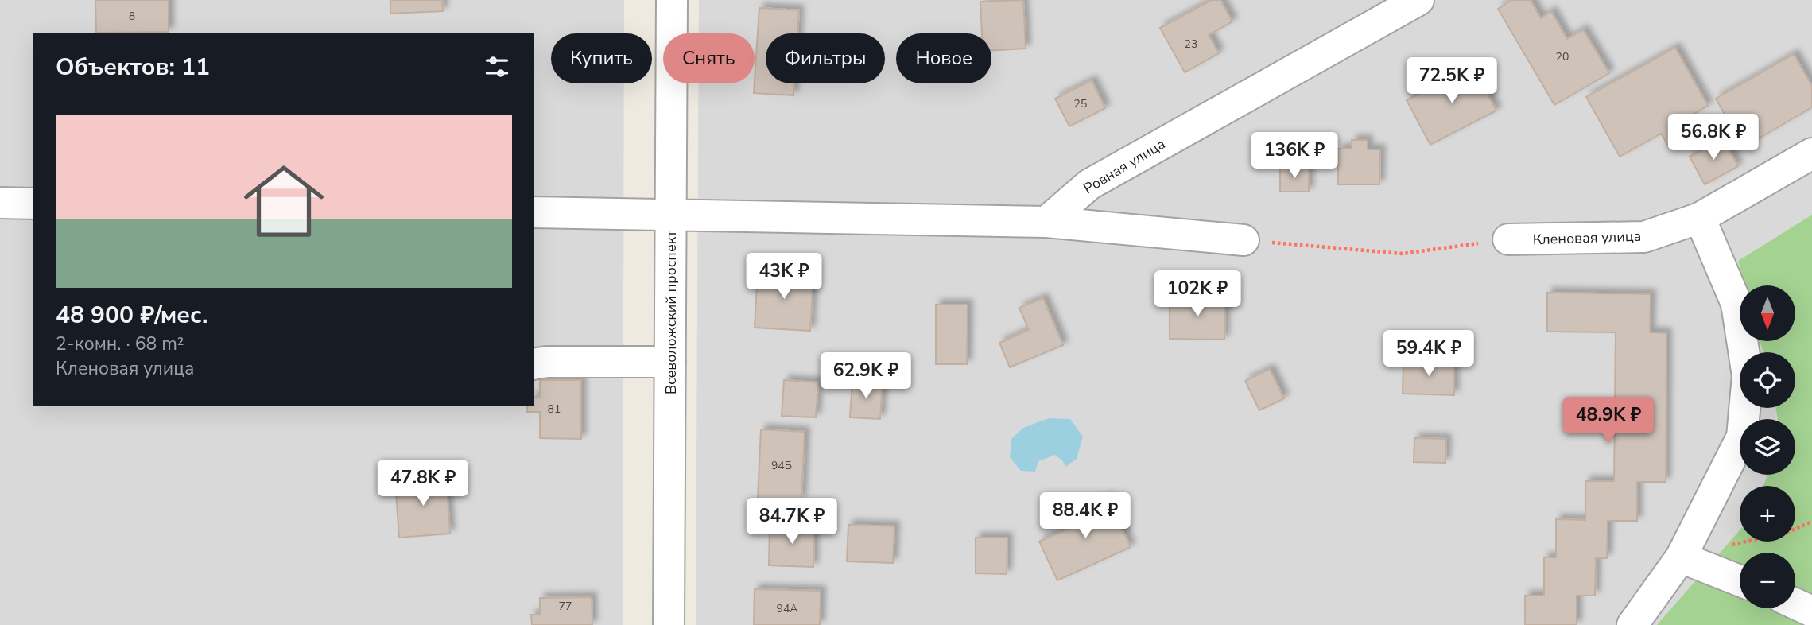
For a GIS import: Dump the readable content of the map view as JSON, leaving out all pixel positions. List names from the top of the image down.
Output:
{
  "streets": {
    "street": ["Ровная улица", "Кленовая улица", "Всеволожский проспект"]
  },
  "house_numbers": [
    "8",
    "23",
    "20",
    "25",
    "81",
    "94Б",
    "77",
    "94А"
  ],
  "north": "bottom",
  "page": {
    "chip": [
      "Купить",
      "Снять",
      "Фильтры",
      "Новое"
    ],
    "heading": "Объектов: 11",
    "price": [
      "72.5K ₽",
      "56.8K ₽",
      "136K ₽",
      "43K ₽",
      "102K ₽",
      "59.4K ₽",
      "62.9K ₽",
      "48.9K ₽",
      "47.8K ₽",
      "88.4K ₽",
      "84.7K ₽"
    ],
    "list": [
      {
        "name": "48 900 ₽/мес.",
        "note": "2-комн. · 68 m² · Кленовая улица"
      }
    ],
    "map_buttons": ["+", "−"]
  }
}
